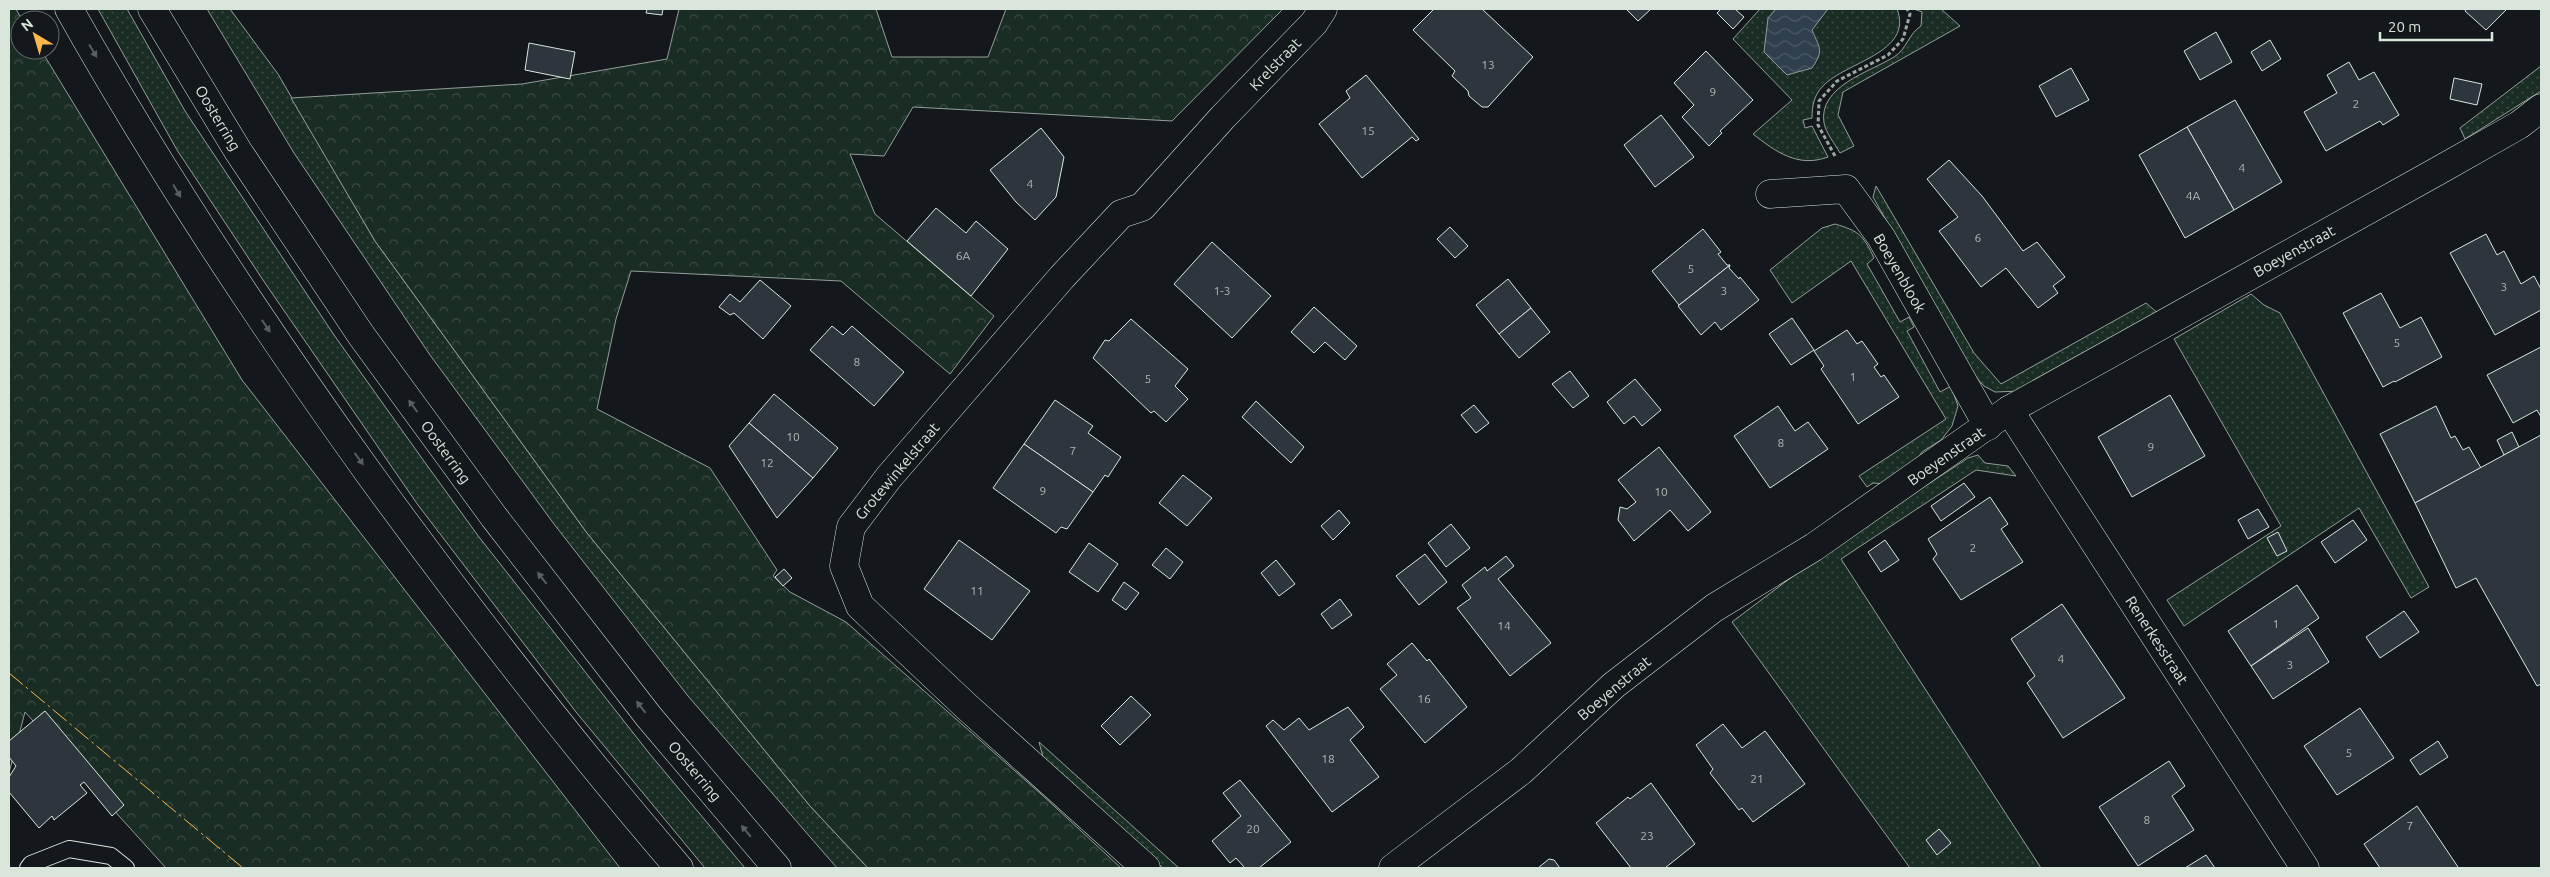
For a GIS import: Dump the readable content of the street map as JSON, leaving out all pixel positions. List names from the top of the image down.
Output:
{
  "streets": {
    "street": [
      "Krelstraat",
      "Oosterring",
      "Boeyenstraat",
      "Boeyenblook",
      "Grotewinkelstraat",
      "Renerkesstraat"
    ]
  },
  "crossings": [
    ["Krelstraat", "Grotewinkelstraat"],
    ["Boeyenstraat", "Boeyenblook"],
    ["Boeyenstraat", "Renerkesstraat"],
    ["Boeyenblook", "Renerkesstraat"]
  ],
  "house_numbers": [
    "13",
    "9",
    "2",
    "15",
    "4",
    "4",
    "4A",
    "6",
    "6A",
    "5",
    "3",
    "1-3",
    "3",
    "5",
    "8",
    "1",
    "5",
    "10",
    "8",
    "9",
    "7",
    "12",
    "9",
    "10",
    "2",
    "11",
    "1",
    "14",
    "4",
    "3",
    "16",
    "5",
    "18",
    "21",
    "8",
    "7",
    "20",
    "23"
  ],
  "scale_bar": "20 m",
  "north": "top left"
}
